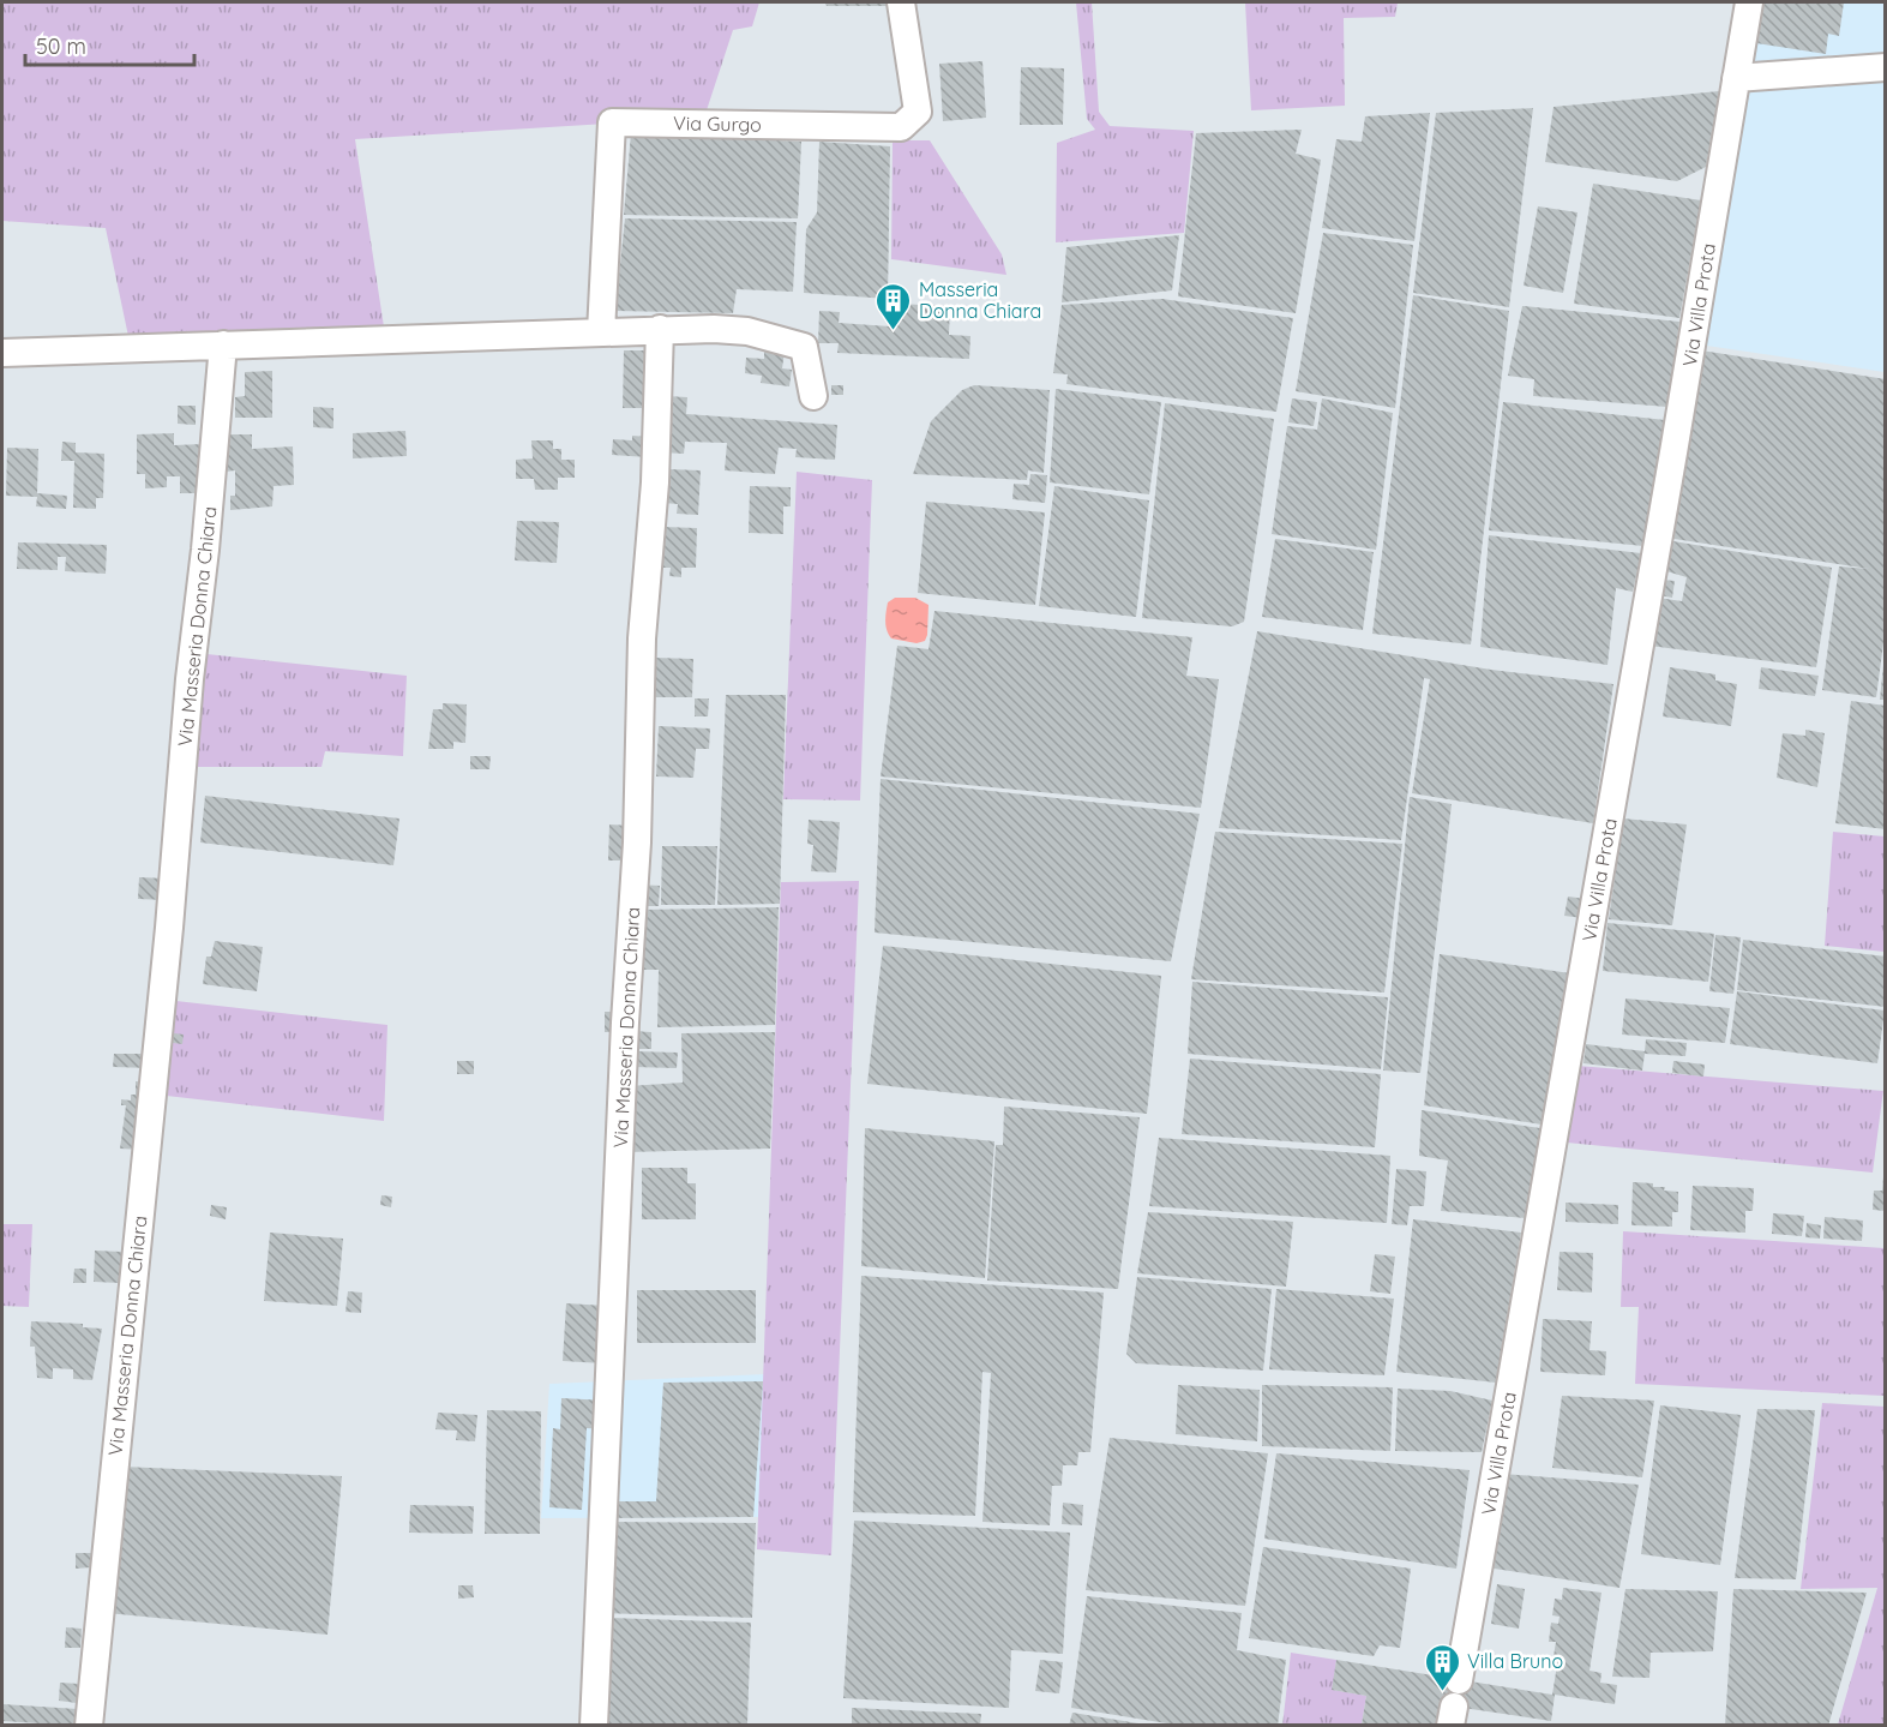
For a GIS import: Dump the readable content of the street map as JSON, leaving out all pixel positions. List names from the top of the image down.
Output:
{
  "streets": {
    "street": ["Via Gurgo", "Via Villa Prota", "Via Masseria Donna Chiara"]
  },
  "places": {
    "building": ["Masseria Donna Chiara", "Villa Bruno"]
  },
  "scale_bar": "50 m"
}
